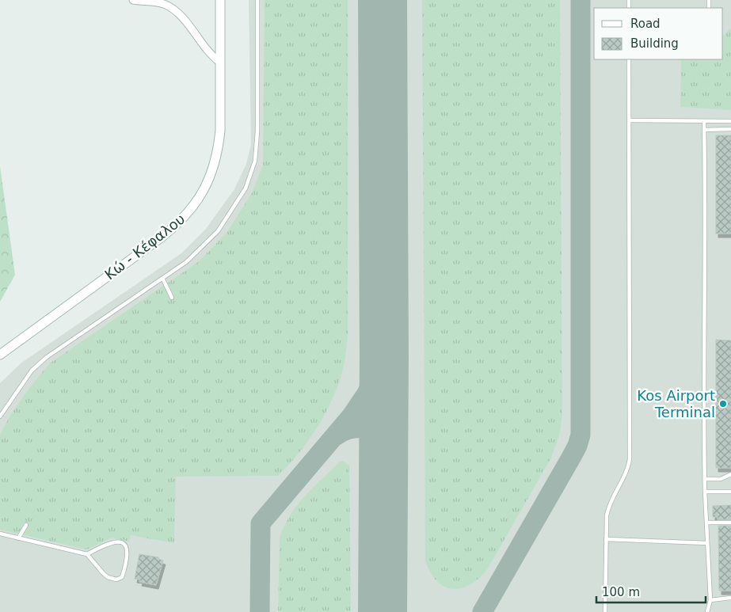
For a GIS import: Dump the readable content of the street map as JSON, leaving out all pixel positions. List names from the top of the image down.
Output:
{
  "streets": {
    "main road": ["Κώ - Κέφαλου"]
  },
  "places": ["Kos Airport Terminal"],
  "legend": ["Road", "Building"],
  "scale_bar": "100 m"
}
